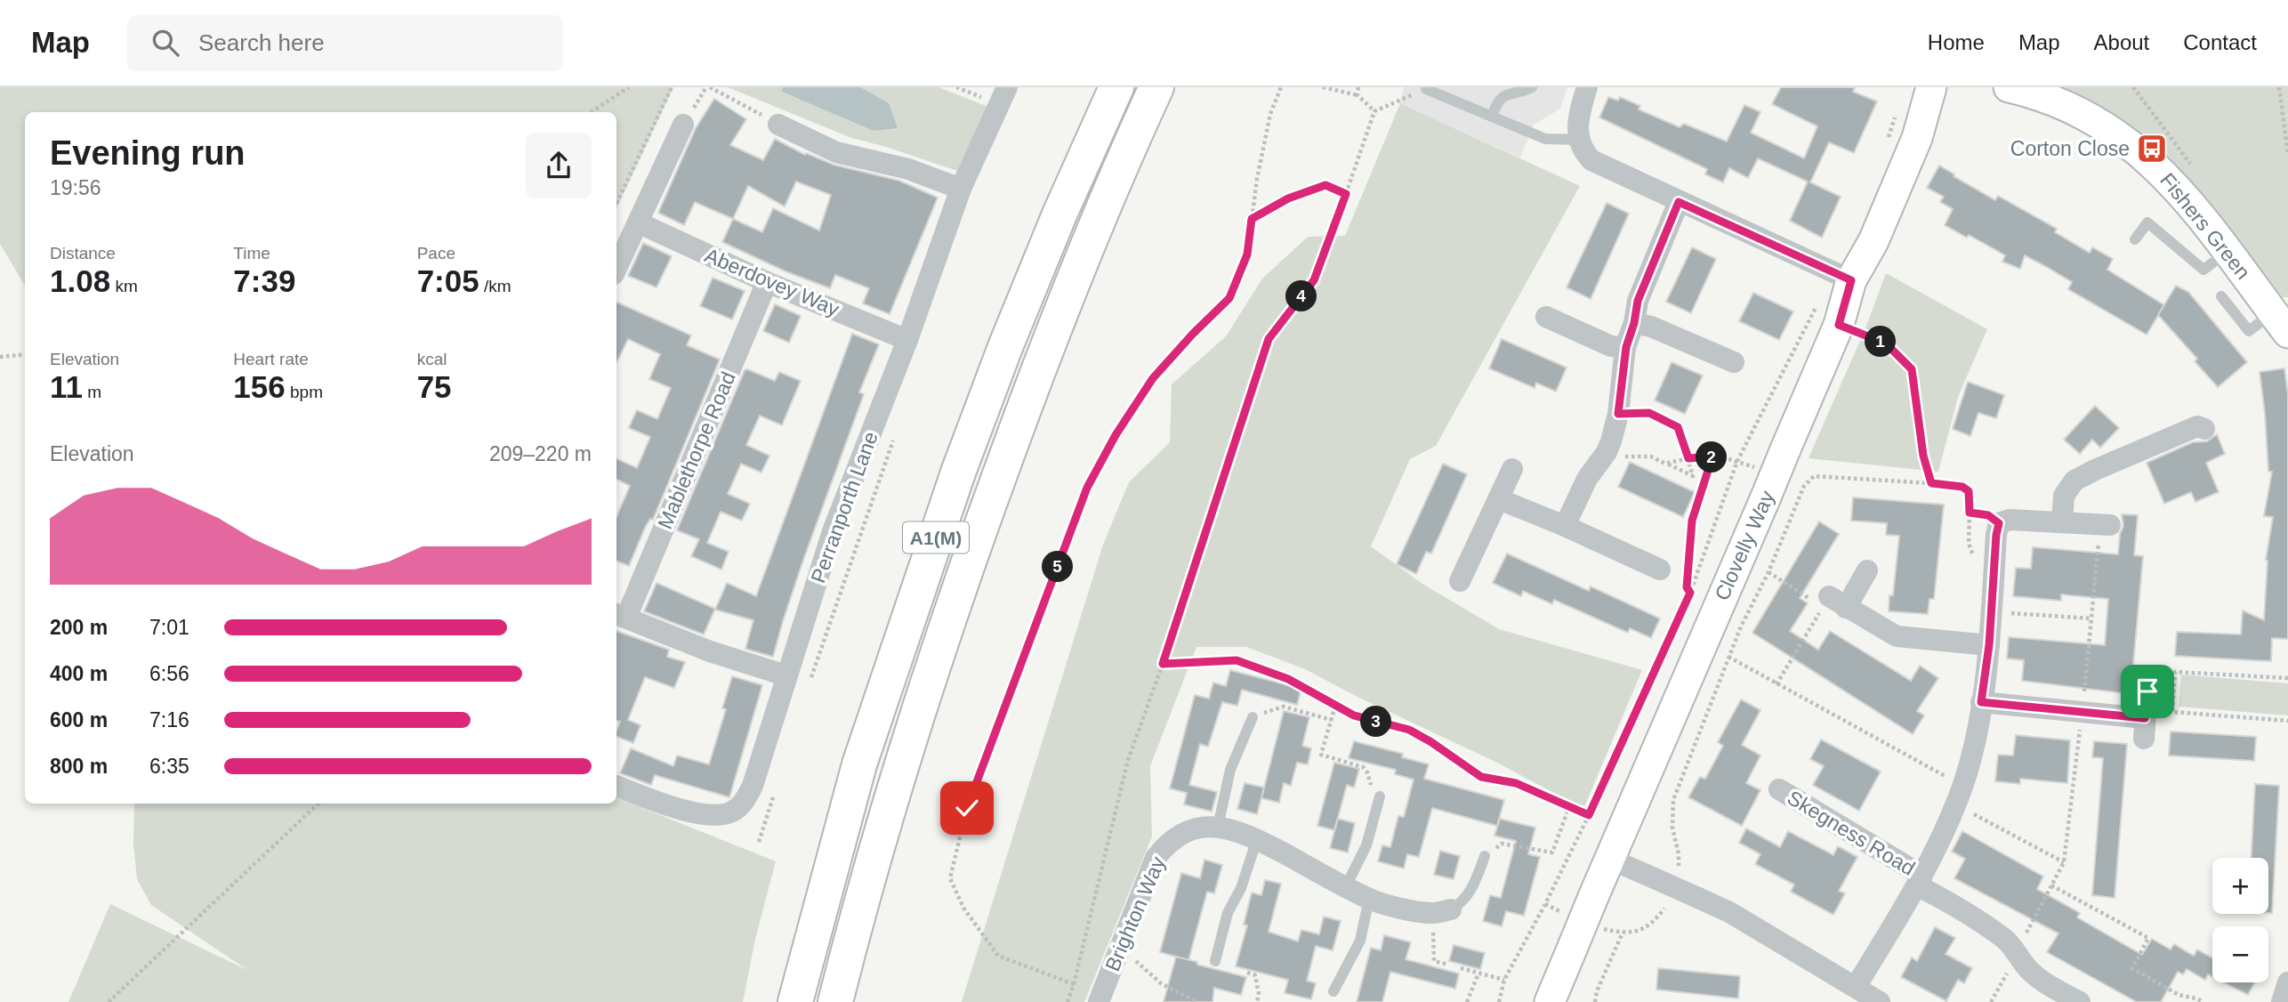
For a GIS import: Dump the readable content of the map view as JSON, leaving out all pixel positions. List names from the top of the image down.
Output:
{
  "streets": {
    "highway": ["A1(M)"],
    "street": [
      "Fishers Green",
      "Aberdovey Way",
      "Mablethorpe Road",
      "Perranporth Lane",
      "Clovelly Way",
      "Skegness Road",
      "Brighton Way"
    ]
  },
  "crossings": [
    ["Aberdovey Way", "Mablethorpe Road"],
    ["Aberdovey Way", "Perranporth Lane"]
  ],
  "places": {
    "bus stop": ["Corton Close"]
  },
  "page": {
    "header": "Map",
    "search": "Search here",
    "nav": [
      "Home",
      "Map",
      "About",
      "Contact"
    ],
    "heading": ["Evening run", "19:56"],
    "stats": [
      ["Distance", "1.08 km"],
      ["Time", "7:39"],
      ["Pace", "7:05 /km"],
      ["Elevation", "11 m"],
      ["Heart rate", "156 bpm"],
      ["kcal", "75"]
    ],
    "pins": [
      "4",
      "1",
      "2",
      "5",
      "3"
    ],
    "chart": ["Elevation", "209–220 m"],
    "list": [
      {
        "name": "200 m",
        "note": "7:01"
      },
      {
        "name": "400 m",
        "note": "6:56"
      },
      {
        "name": "600 m",
        "note": "7:16"
      },
      {
        "name": "800 m",
        "note": "6:35"
      }
    ],
    "map_buttons": ["+", "−"]
  }
}
